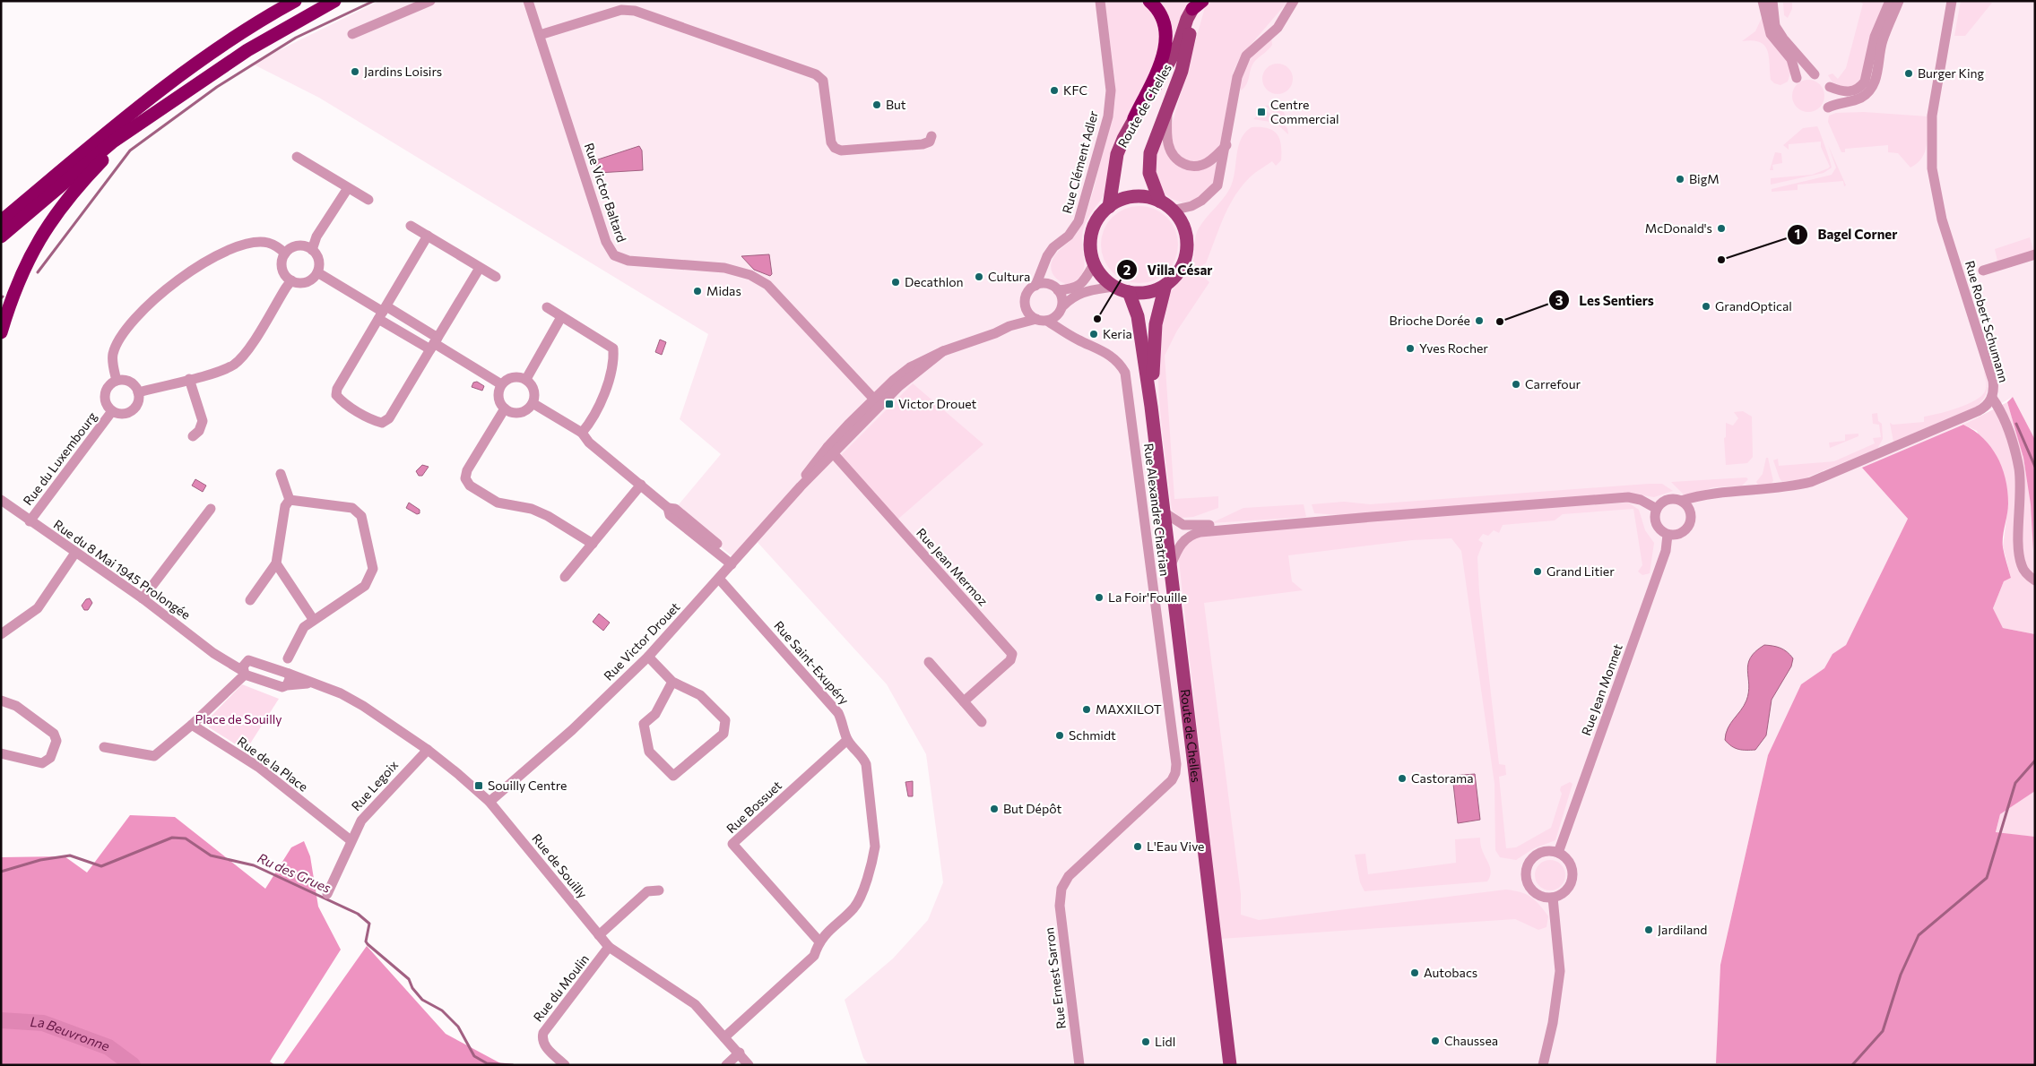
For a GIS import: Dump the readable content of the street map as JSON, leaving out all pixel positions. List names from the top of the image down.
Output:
{
  "streets": {
    "main road": ["Route de Chelles"],
    "street": [
      "Rue Clément Adler",
      "Rue Victor Baltard",
      "Rue Robert Schumann",
      "Rue du Luxembourg",
      "Rue Alexandre Chatrian",
      "Rue Jean Mermoz",
      "Rue du 8 Mai 1945 Prolongée",
      "Rue Victor Drouet",
      "Rue Saint-Exupéry",
      "Rue Jean Monnet",
      "Rue de la Place",
      "Rue Legoix",
      "Rue Bossuet",
      "Rue de Souilly",
      "Rue Ernest Sarron",
      "Rue du Moulin"
    ]
  },
  "crossings": [
    ["Rue Clément Adler", "Rue Alexandre Chatrian"],
    ["Rue Clément Adler", "Rue Victor Drouet"],
    ["Rue Victor Baltard", "Rue Victor Drouet"],
    ["Rue Robert Schumann", "Rue Jean Monnet"],
    ["Rue du Luxembourg", "Rue du 8 Mai 1945 Prolongée"],
    ["Rue Alexandre Chatrian", "Rue Victor Drouet"],
    ["Rue Alexandre Chatrian", "Rue Ernest Sarron"],
    ["Rue Jean Mermoz", "Rue Victor Drouet"],
    ["Rue du 8 Mai 1945 Prolongée", "Rue de Souilly"],
    ["Rue Victor Drouet", "Rue Saint-Exupéry"],
    ["Rue Victor Drouet", "Rue de Souilly"],
    ["Rue Saint-Exupéry", "Rue Bossuet"],
    ["Rue Saint-Exupéry", "Rue de Souilly"],
    ["Rue de la Place", "Rue Legoix"],
    ["Rue Legoix", "Rue de Souilly"],
    ["Rue de Souilly", "Rue du Moulin"]
  ],
  "water": ["Ru des Grues", "La Beuvronne"],
  "parks": ["Place de Souilly"],
  "places": {
    "other": [
      "Jardins Loisirs",
      "Burger King",
      "KFC",
      "But",
      "BigM",
      "McDonald's",
      "Bagel Corner",
      "Cultura",
      "Decathlon",
      "Midas",
      "GrandOptical",
      "Villa César",
      "Brioche Dorée",
      "Les Sentiers",
      "Keria",
      "Yves Rocher",
      "Carrefour",
      "Grand Litier",
      "La Foir'Fouille",
      "MAXXILOT",
      "Schmidt",
      "Castorama",
      "But Dépôt",
      "L'Eau Vive",
      "Jardiland",
      "Autobacs",
      "Chaussea",
      "Lidl"
    ],
    "transit": ["Centre Commercial", "Victor Drouet", "Souilly Centre"]
  }
}
